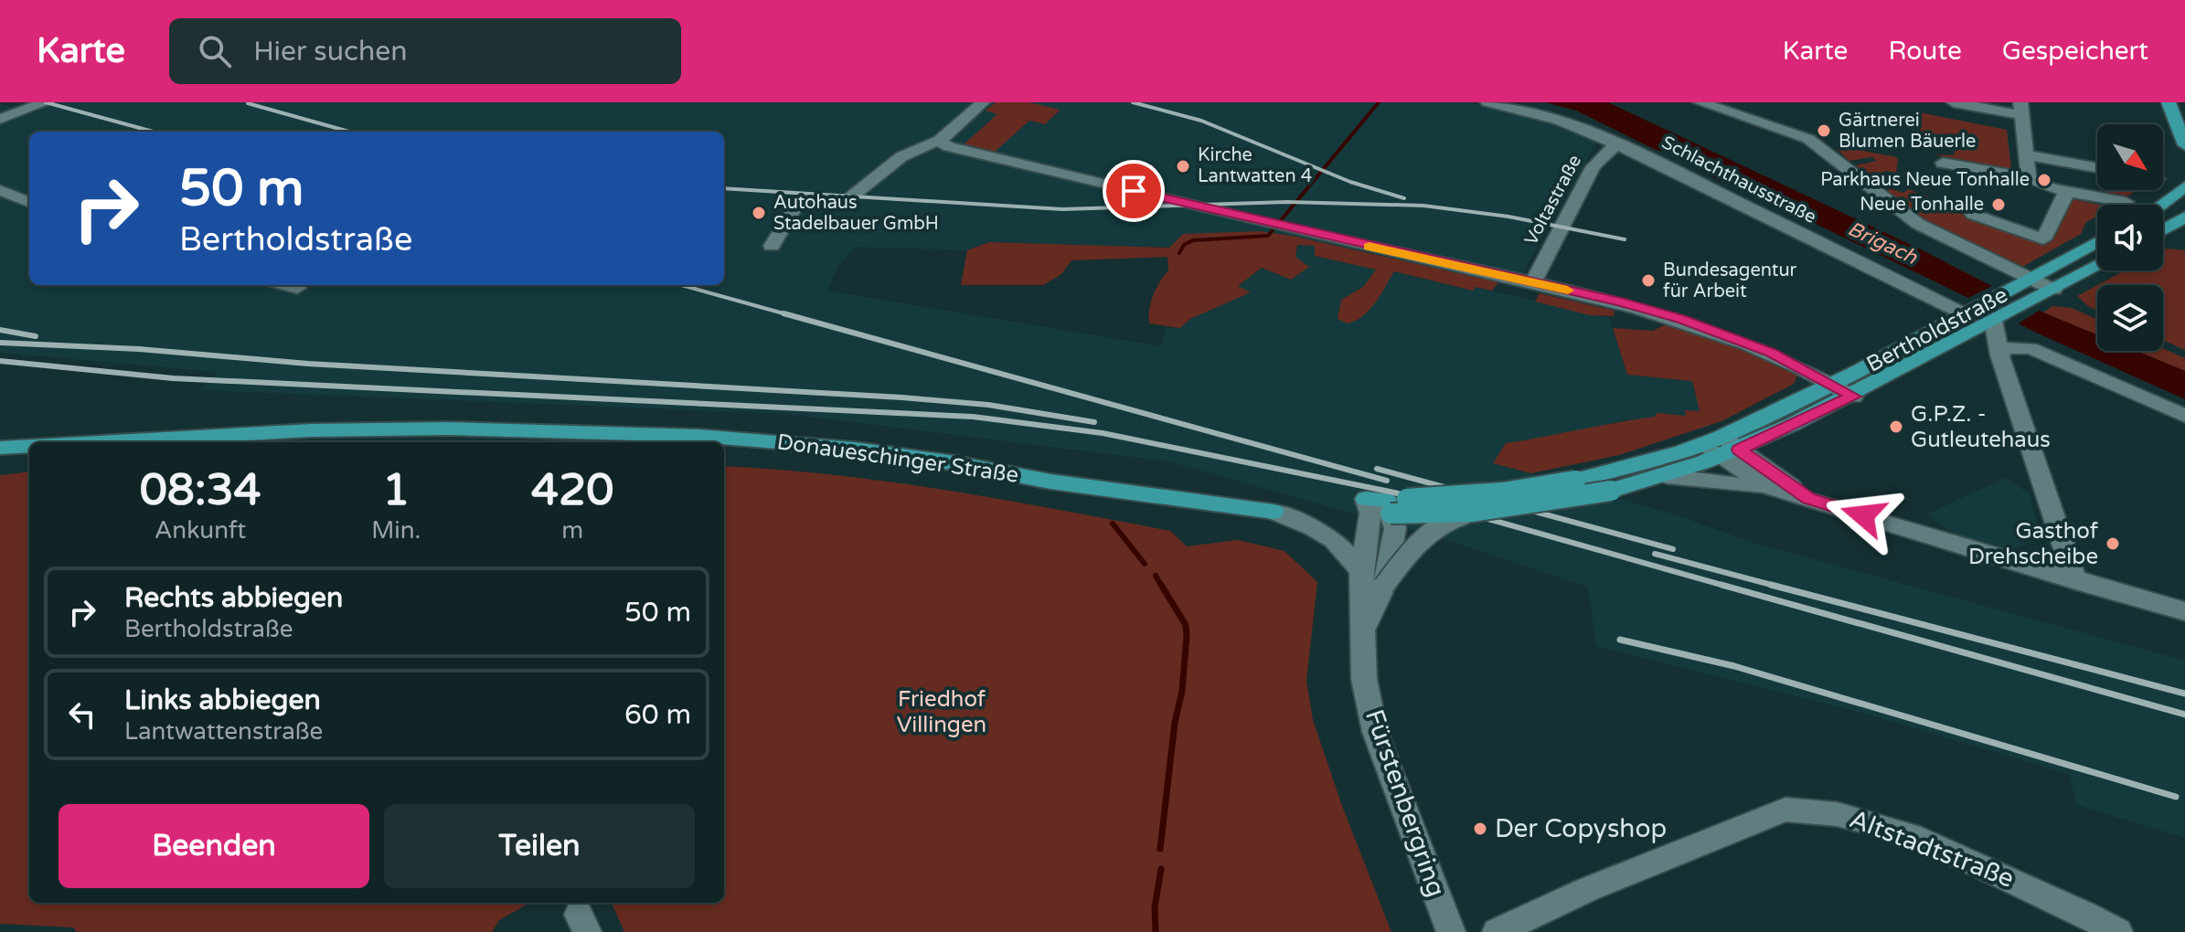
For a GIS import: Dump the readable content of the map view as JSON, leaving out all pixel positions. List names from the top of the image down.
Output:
{
  "streets": {
    "main road": ["Bertholdstraße", "Donaueschinger Straße"],
    "street": [
      "Schlachthausstraße",
      "Voltastraße",
      "Fürstenbergring",
      "Altstadtstraße"
    ]
  },
  "crossings": [
    ["Schlachthausstraße", "Voltastraße"],
    ["Schlachthausstraße", "Bertholdstraße"],
    ["Bertholdstraße", "Fürstenbergring"]
  ],
  "water": ["Brigach"],
  "parks": ["Friedhof Villingen"],
  "places": [
    "Gärtnerei Blumen Bäuerle",
    "Kirche Lantwatten 4",
    "Parkhaus Neue Tonhalle",
    "Neue Tonhalle",
    "Autohaus Stadelbauer GmbH",
    "Bundesagentur für Arbeit",
    "G.P.Z. - Gutleutehaus",
    "Gasthof Drehscheibe",
    "Der Copyshop"
  ],
  "north": "bottom right",
  "page": {
    "header": "Karte",
    "search": "Hier suchen",
    "nav": ["Karte", "Route", "Gespeichert"],
    "turn": ["50 m", "Bertholdstraße"],
    "eta": [
      "08:34",
      "Ankunft",
      "1",
      "Min.",
      "420",
      "m"
    ],
    "list": [
      {
        "name": "Rechts abbiegen",
        "note": "Bertholdstraße",
        "value": "50 m"
      },
      {
        "name": "Links abbiegen",
        "note": "Lantwattenstraße",
        "value": "60 m"
      }
    ],
    "buttons": ["Beenden", "Teilen"]
  }
}
